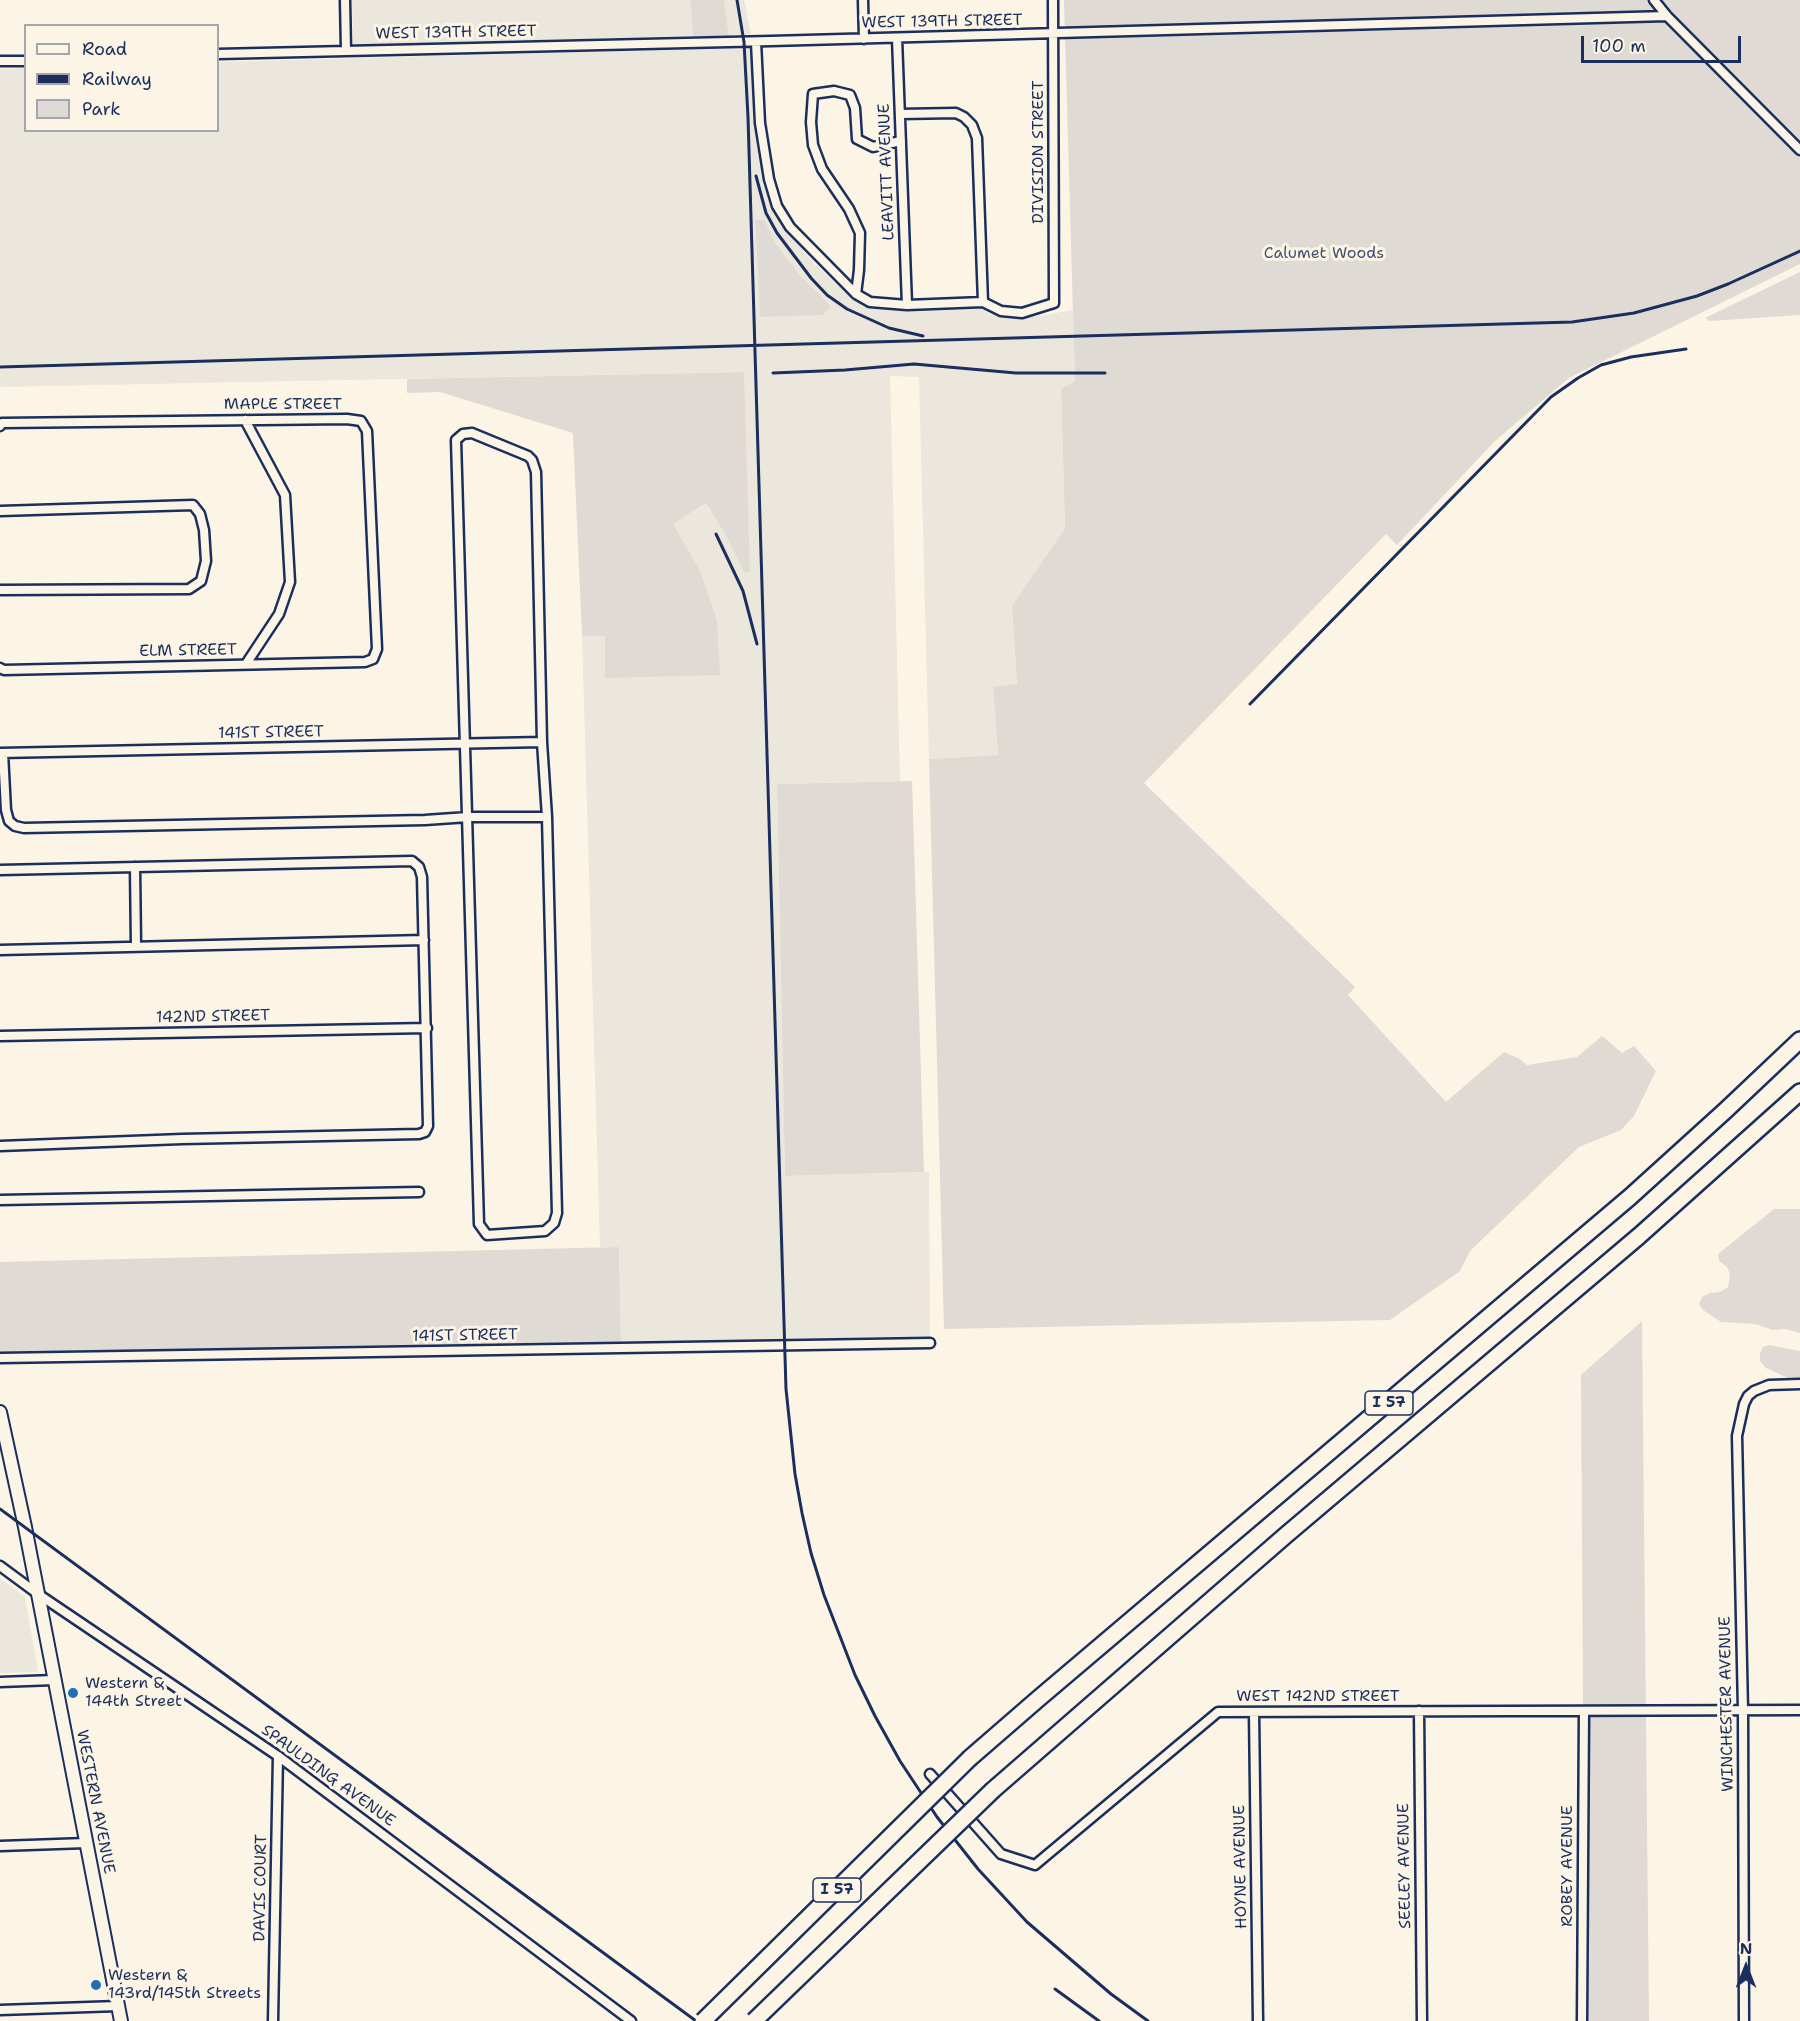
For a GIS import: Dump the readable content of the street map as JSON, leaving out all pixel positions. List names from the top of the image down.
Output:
{
  "streets": {
    "highway": ["I 57"],
    "main road": ["WESTERN AVENUE"],
    "street": [
      "WEST 139TH STREET",
      "DIVISION STREET",
      "LEAVITT AVENUE",
      "MAPLE STREET",
      "ELM STREET",
      "141ST STREET",
      "142ND STREET",
      "WEST 142ND STREET",
      "WINCHESTER AVENUE",
      "SPAULDING AVENUE",
      "SEELEY AVENUE",
      "ROBEY AVENUE",
      "HOYNE AVENUE",
      "DAVIS COURT"
    ]
  },
  "crossings": [
    ["WEST 139TH STREET", "DIVISION STREET"],
    ["WEST 139TH STREET", "LEAVITT AVENUE"],
    ["MAPLE STREET", "ELM STREET"],
    ["WEST 142ND STREET", "WINCHESTER AVENUE"],
    ["WEST 142ND STREET", "SEELEY AVENUE"],
    ["WEST 142ND STREET", "ROBEY AVENUE"],
    ["WEST 142ND STREET", "HOYNE AVENUE"],
    ["SPAULDING AVENUE", "WESTERN AVENUE"],
    ["SPAULDING AVENUE", "DAVIS COURT"]
  ],
  "parks": ["Calumet Woods"],
  "places": ["Western & 144th Street", "Western & 143rd/145th Streets"],
  "legend": ["Road", "Railway", "Park"],
  "scale_bar": "100 m",
  "north": "top"
}
